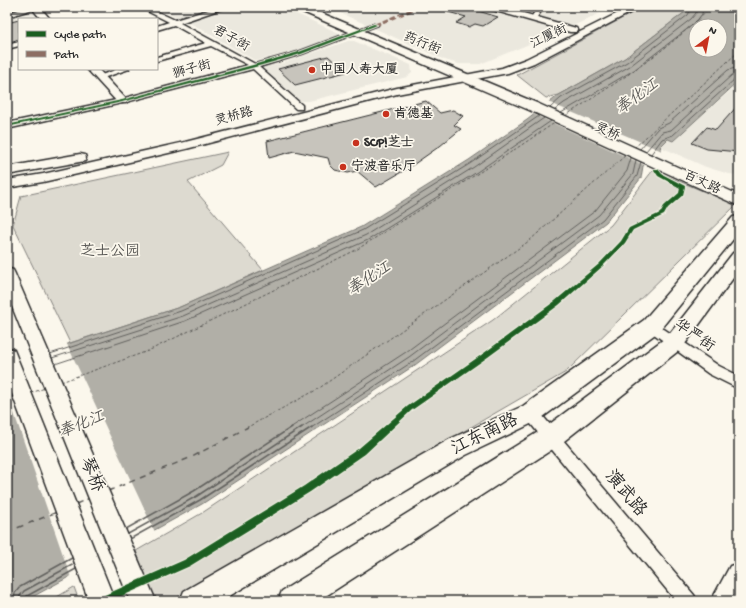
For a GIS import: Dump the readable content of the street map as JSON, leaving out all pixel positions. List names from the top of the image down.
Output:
{
  "streets": {
    "main road": [
      "江厦街",
      "药行街",
      "灵桥路",
      "灵桥",
      "百丈路",
      "江东南路",
      "琴桥"
    ],
    "street": [
      "君子街",
      "狮子街",
      "华严街",
      "演武路"
    ]
  },
  "crossings": [
    ["江厦街", "药行街"],
    ["江厦街", "灵桥路"],
    ["君子街", "狮子街"],
    ["君子街", "灵桥路"],
    ["药行街", "狮子街"],
    ["药行街", "灵桥路"],
    ["药行街", "灵桥"],
    ["灵桥", "百丈路"],
    ["华严街", "江东南路"],
    ["江东南路", "演武路"]
  ],
  "water": ["奉化江"],
  "parks": ["芝士公园"],
  "places": [
    "中国人寿大厦",
    "肯德基",
    "SCP!芝士",
    "宁波音乐厅"
  ],
  "legend": ["Cycle path", "Path"],
  "north": "top right"
}
